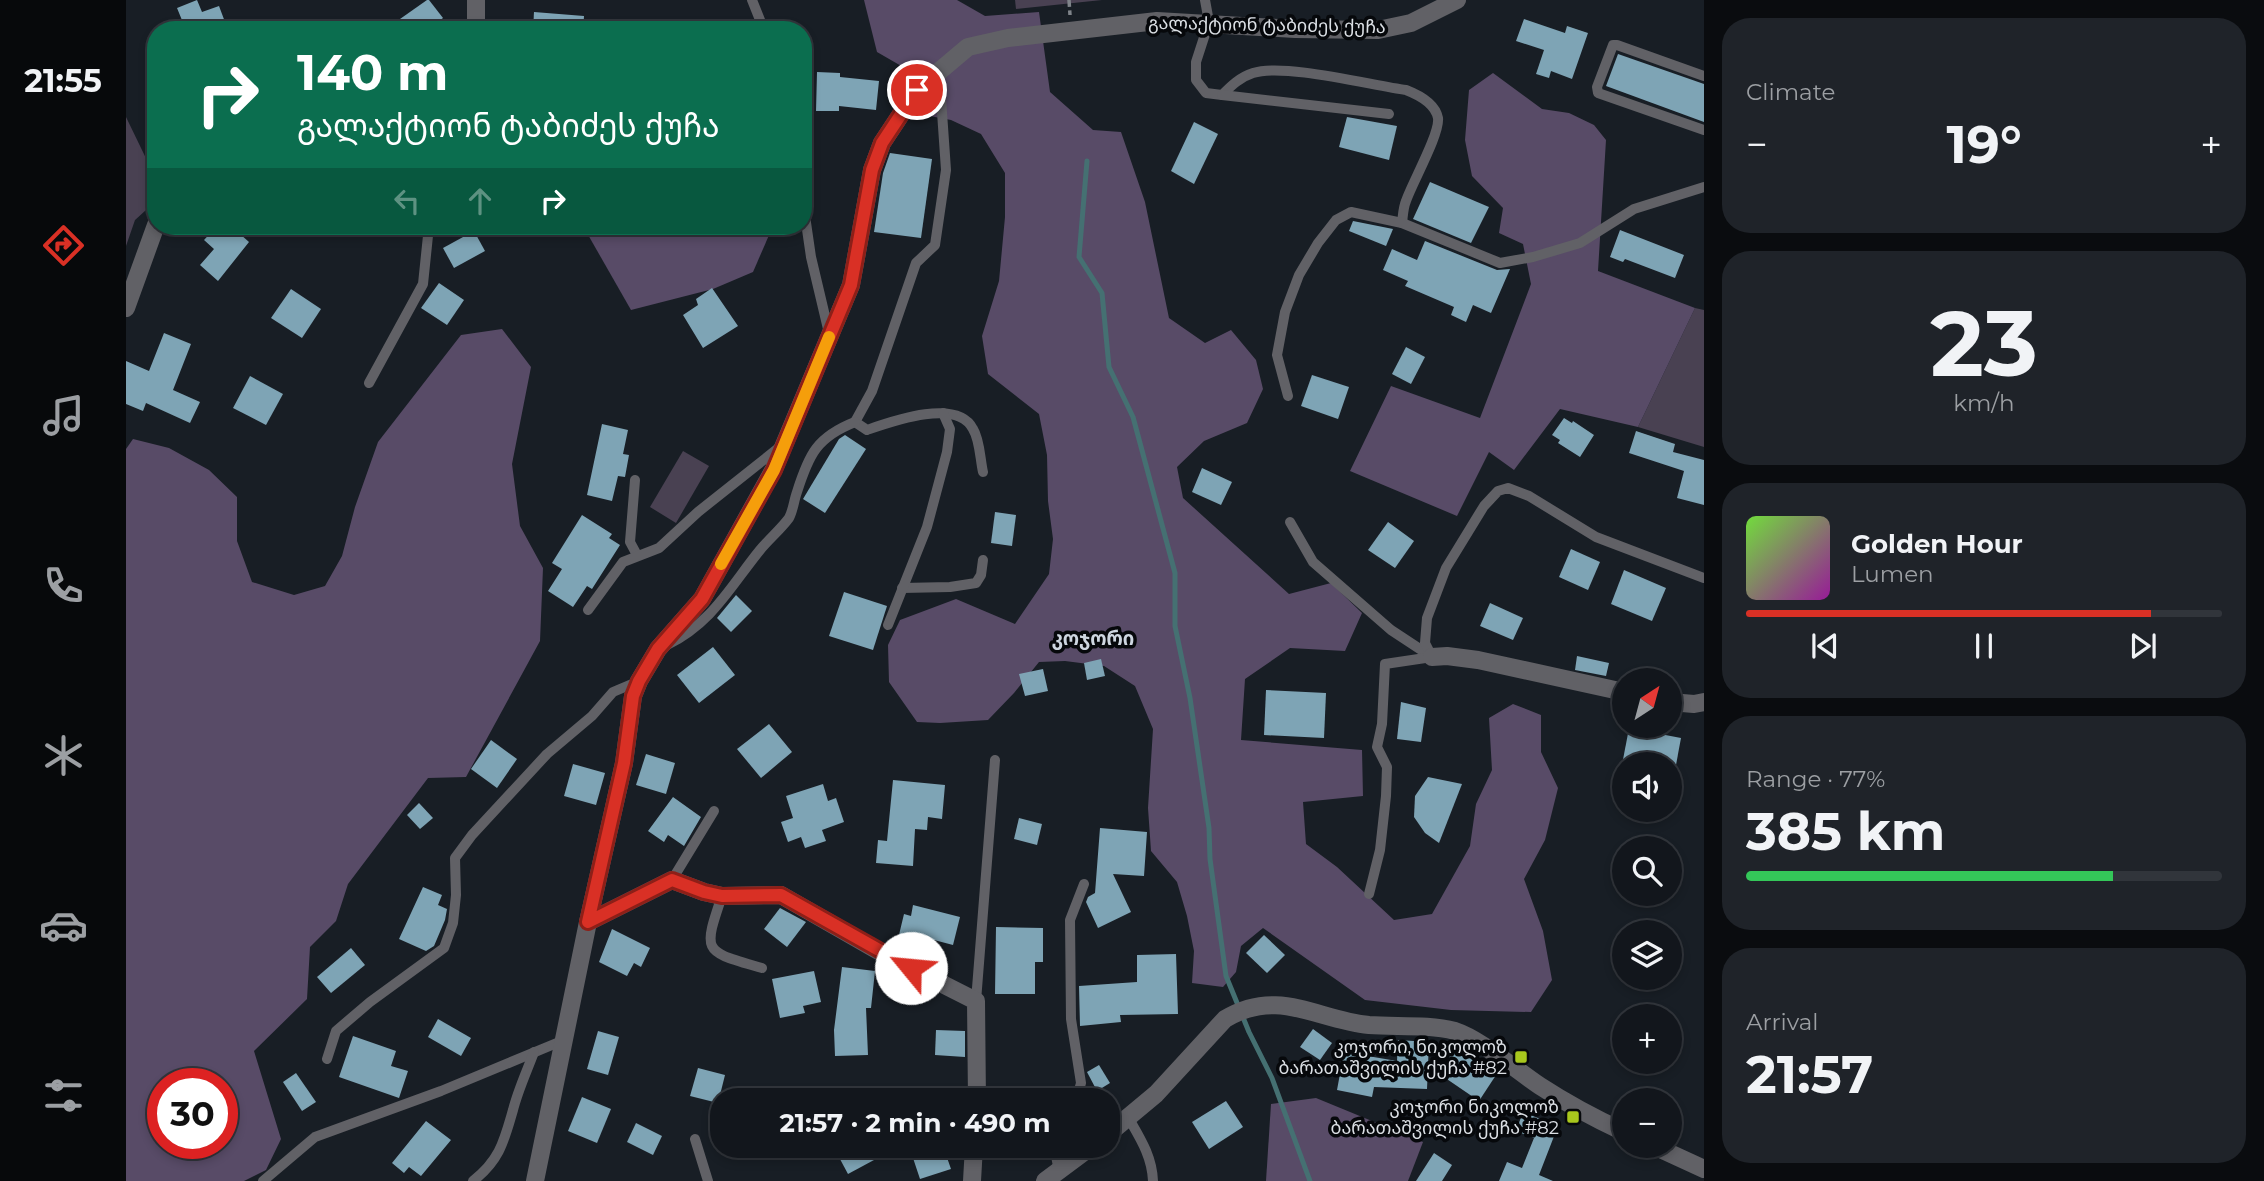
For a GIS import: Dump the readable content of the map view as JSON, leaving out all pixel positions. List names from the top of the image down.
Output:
{
  "streets": {
    "street": ["გალაქტიონ ტაბიძეს ქუჩა"]
  },
  "districts": ["კოჯორი"],
  "places": {
    "transit": ["კოჯორი, ნიკოლოზ ბარათაშვილის ქუჩა #82", "კოჯორი ნიკოლოზ ბარათაშვილის ქუჩა #82"]
  },
  "north": "top right",
  "page": {
    "tabs": "21:55",
    "tile": [
      "Climate",
      ["23", "km/h"],
      ["Range · 77%", "385 km"],
      ["Arrival", "21:57"]
    ],
    "turn": ["140 m", "გალაქტიონ ტაბიძეს ქუჩა"],
    "heat": ["−", "19°", "+"],
    "song": ["Golden Hour", "Lumen"],
    "map_buttons": ["+", "−"],
    "limit": "30",
    "trip": "21:57 · 2 min · 490 m"
  }
}
